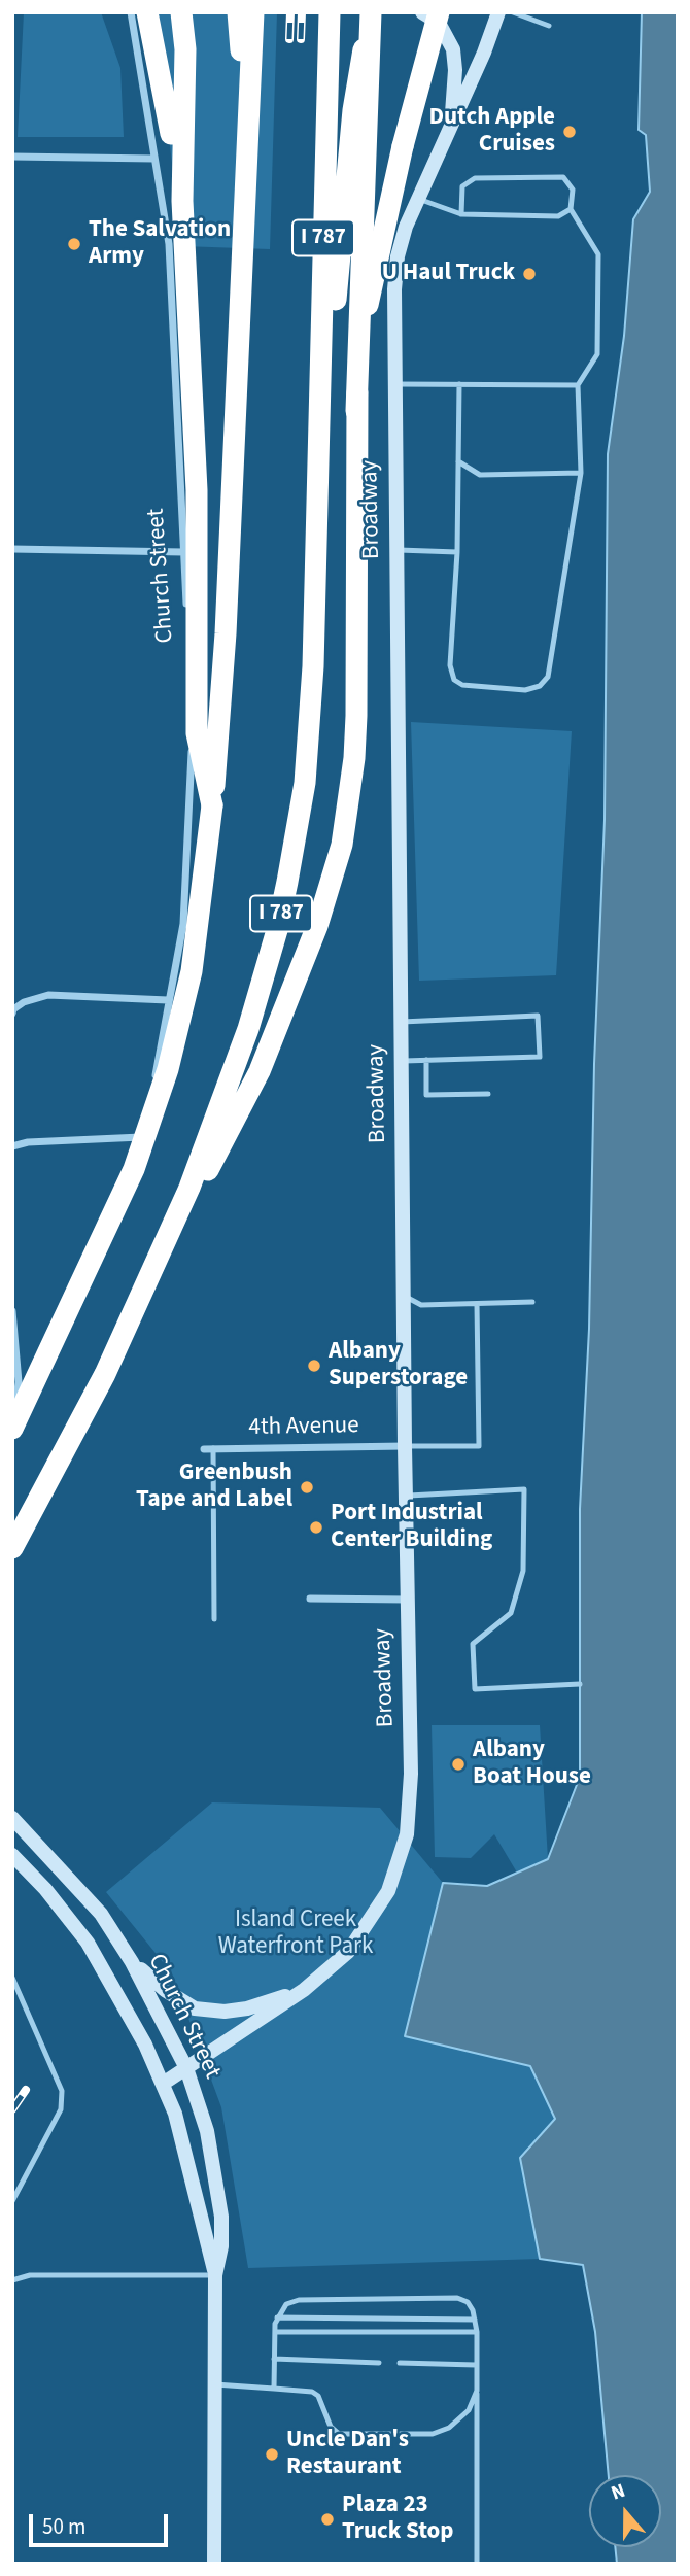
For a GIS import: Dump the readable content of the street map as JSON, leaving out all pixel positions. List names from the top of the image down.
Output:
{
  "streets": {
    "highway": ["I 787"],
    "street": ["Broadway", "Church Street", "4th Avenue"]
  },
  "crossings": [
    ["Broadway", "Church Street"],
    ["Broadway", "4th Avenue"]
  ],
  "parks": ["Island Creek Waterfront Park"],
  "places": [
    "Dutch Apple Cruises",
    "The Salvation Army",
    "U Haul Truck",
    "Albany Superstorage",
    "Greenbush Tape and Label",
    "Port Industrial Center Building",
    "Albany Boat House",
    "Uncle Dan's Restaurant",
    "Plaza 23 Truck Stop"
  ],
  "scale_bar": "50 m",
  "north": "top"
}
